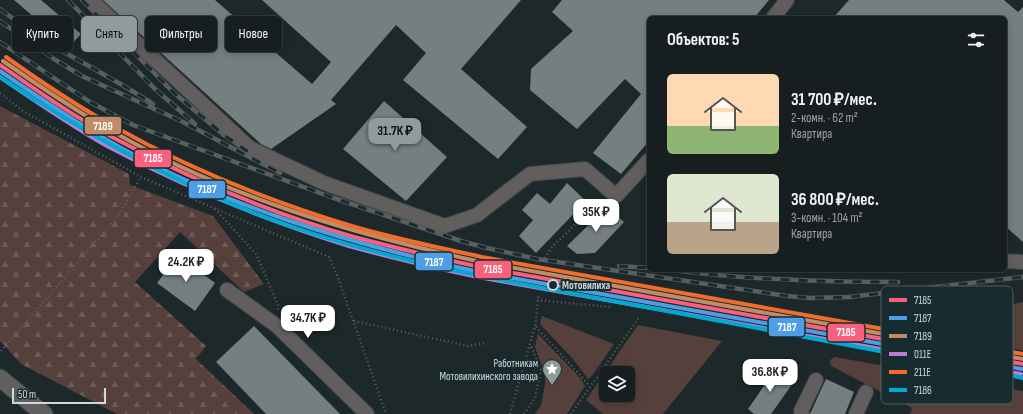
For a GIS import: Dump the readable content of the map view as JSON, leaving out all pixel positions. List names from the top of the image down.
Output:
{
  "places": {
    "other": ["Мотовилиха"],
    "place": ["Работникам Мотовилихинского завода"]
  },
  "lines": [
    "transit line 211Е",
    "transit line 7189",
    "transit line 7185",
    "transit line 7187",
    "transit line 011Е",
    "transit line 7186"
  ],
  "legend": [
    "7185",
    "7187",
    "7189",
    "011Е",
    "211Е",
    "7186"
  ],
  "scale_bar": "50 m",
  "page": {
    "chip": [
      "Купить",
      "Снять",
      "Фильтры",
      "Новое"
    ],
    "heading": "Объектов: 5",
    "list": [
      {
        "name": "31 700 ₽/мес.",
        "note": "2-комн. · 62 m² · Квартира"
      },
      {
        "name": "36 800 ₽/мес.",
        "note": "3-комн. · 104 m² · Квартира"
      }
    ],
    "price": [
      "31.7K ₽",
      "35K ₽",
      "24.2K ₽",
      "34.7K ₽",
      "36.8K ₽"
    ],
    "scale": "50 m"
  }
}
